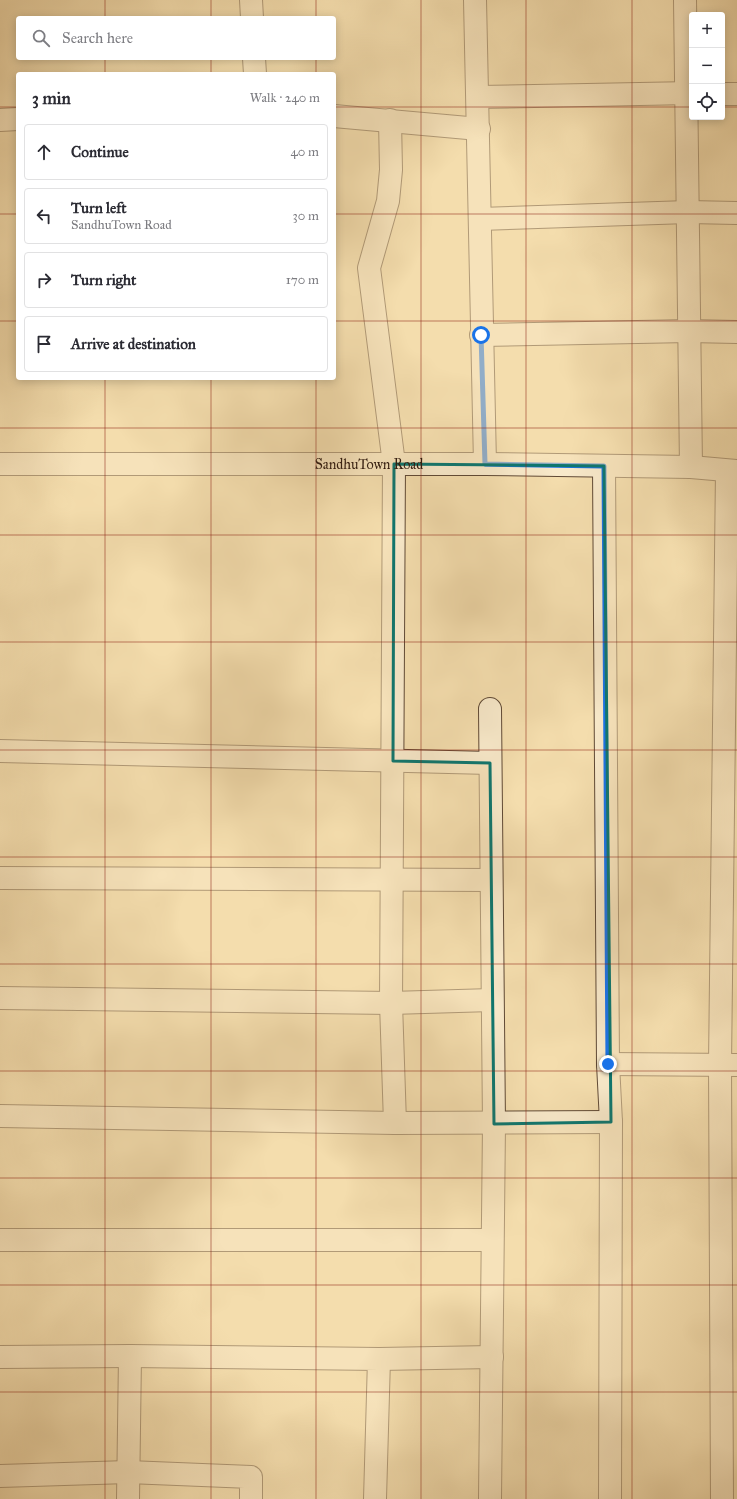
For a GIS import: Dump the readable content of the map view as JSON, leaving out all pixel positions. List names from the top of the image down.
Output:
{
  "streets": {
    "street": ["SandhuTown Road"]
  },
  "page": {
    "map_buttons": ["+", "−"],
    "search": "Search here",
    "heading": ["3 min", "Walk · 240 m"],
    "list": [
      ["Continue", "40 m"],
      ["Turn left", "SandhuTown Road", "30 m"],
      ["Turn right", "170 m"],
      "Arrive at destination"
    ]
  }
}
